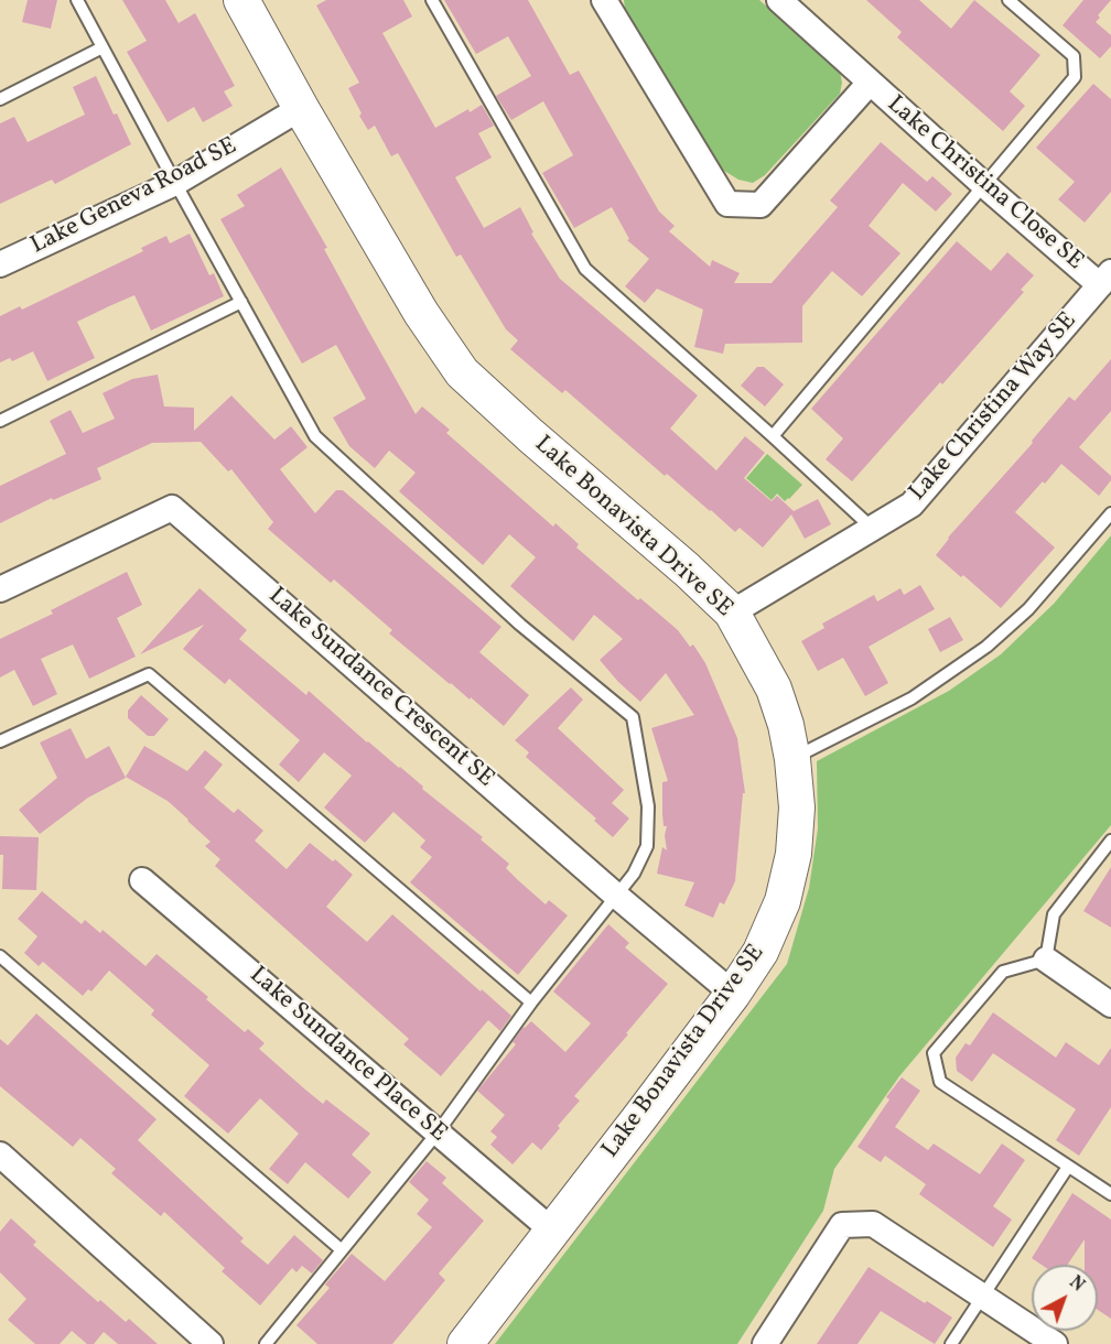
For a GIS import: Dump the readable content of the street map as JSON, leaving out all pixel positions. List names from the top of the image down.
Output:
{
  "streets": {
    "street": [
      "Lake Christina Close SE",
      "Lake Geneva Road SE",
      "Lake Christina Way SE",
      "Lake Bonavista Drive SE",
      "Lake Sundance Crescent SE",
      "Lake Sundance Place SE"
    ]
  },
  "crossings": [
    ["Lake Christina Close SE", "Lake Christina Way SE"],
    ["Lake Geneva Road SE", "Lake Bonavista Drive SE"],
    ["Lake Christina Way SE", "Lake Bonavista Drive SE"],
    ["Lake Bonavista Drive SE", "Lake Sundance Crescent SE"],
    ["Lake Bonavista Drive SE", "Lake Sundance Place SE"]
  ],
  "north": "top right"
}
